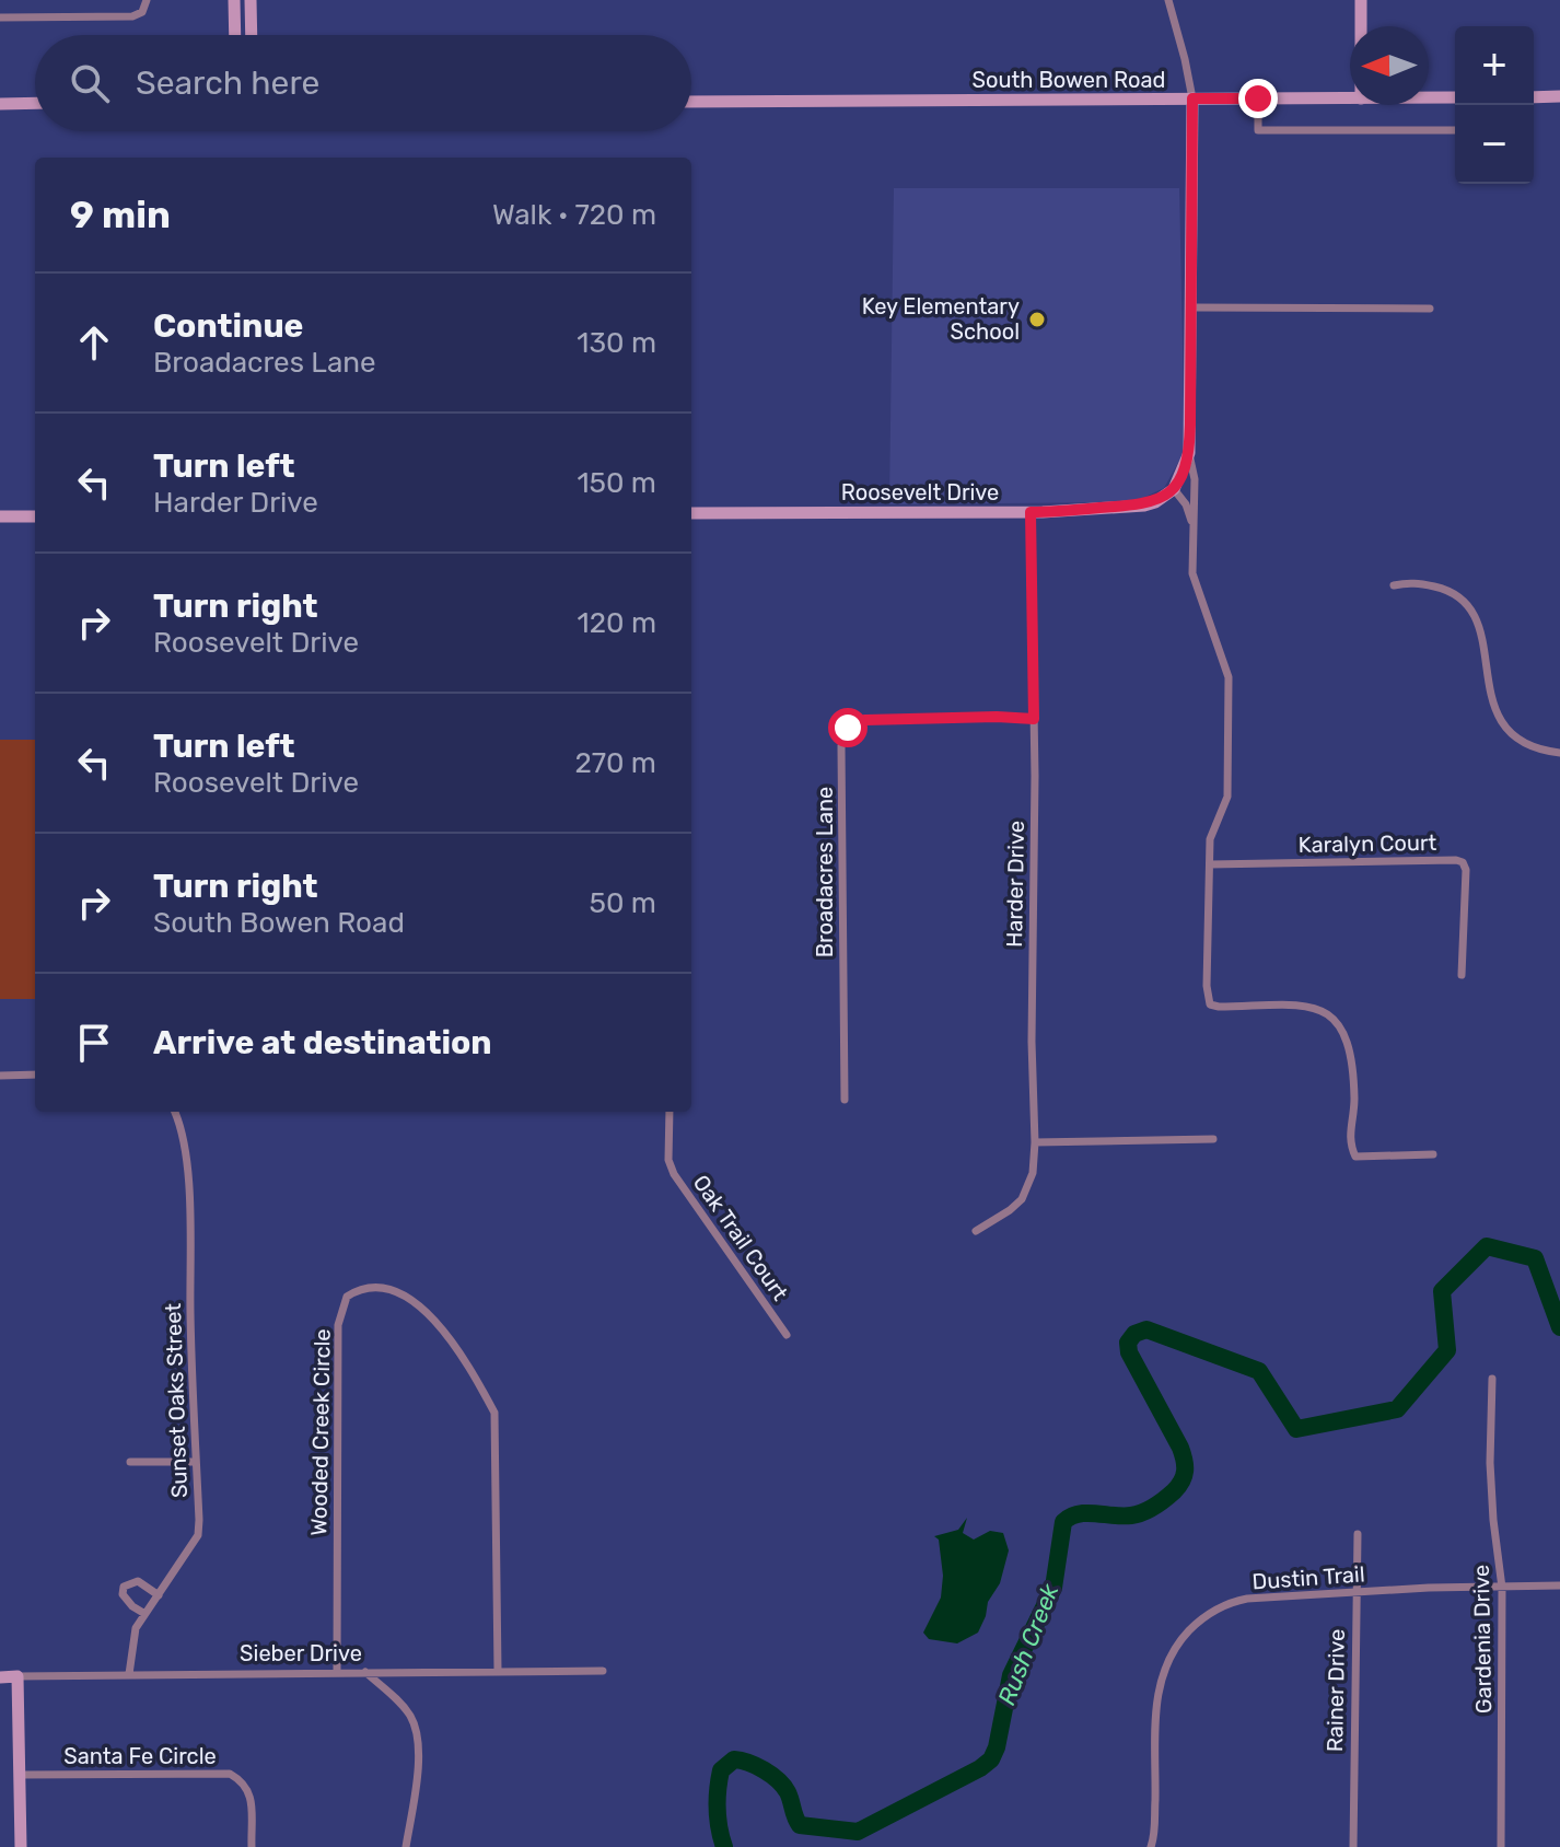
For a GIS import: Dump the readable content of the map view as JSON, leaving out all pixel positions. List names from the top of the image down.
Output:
{
  "streets": {
    "street": [
      "South Bowen Road",
      "Roosevelt Drive",
      "Karalyn Court",
      "Broadacres Lane",
      "Harder Drive",
      "Oak Trail Court",
      "Sunset Oaks Street",
      "Wooded Creek Circle",
      "Dustin Trail",
      "Gardenia Drive",
      "Sieber Drive",
      "Rainer Drive",
      "Santa Fe Circle"
    ]
  },
  "crossings": [
    ["Roosevelt Drive", "Harder Drive"],
    ["Broadacres Lane", "Harder Drive"],
    ["Sunset Oaks Street", "Sieber Drive"],
    ["Wooded Creek Circle", "Sieber Drive"],
    ["Dustin Trail", "Gardenia Drive"],
    ["Dustin Trail", "Rainer Drive"]
  ],
  "water": ["Rush Creek"],
  "places": ["Key Elementary School"],
  "north": "left",
  "page": {
    "map_buttons": ["+", "−"],
    "search": "Search here",
    "heading": ["9 min", "Walk · 720 m"],
    "list": [
      ["Continue", "Broadacres Lane", "130 m"],
      ["Turn left", "Harder Drive", "150 m"],
      ["Turn right", "Roosevelt Drive", "120 m"],
      ["Turn left", "Roosevelt Drive", "270 m"],
      ["Turn right", "South Bowen Road", "50 m"],
      "Arrive at destination"
    ]
  }
}
